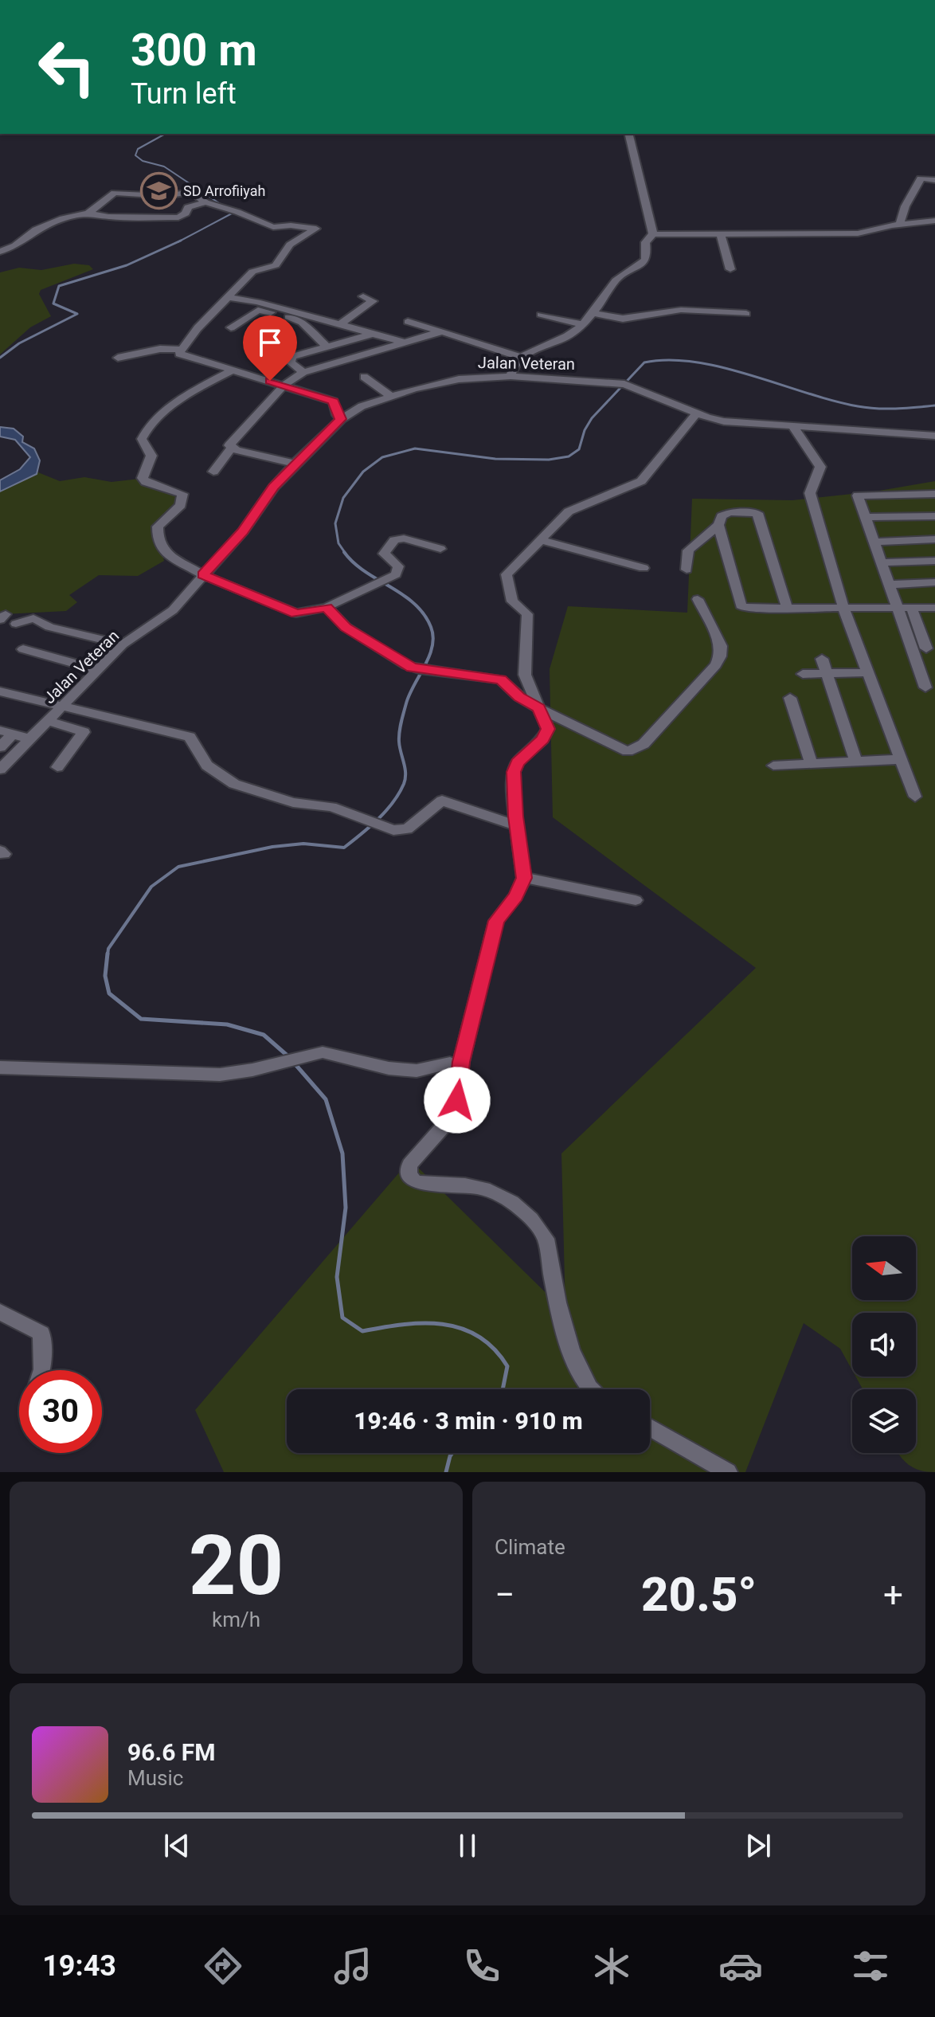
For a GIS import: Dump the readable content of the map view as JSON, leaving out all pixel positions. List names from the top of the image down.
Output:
{
  "streets": {
    "street": ["Jalan Veteran"]
  },
  "places": {
    "school or university": ["SD Arrofiiyah"]
  },
  "north": "left",
  "page": {
    "turn": ["300 m", "Turn left"],
    "limit": "30",
    "trip": "19:46 · 3 min · 910 m",
    "tile": [
      ["20", "km/h"],
      "Climate"
    ],
    "heat": ["−", "20.5°", "+"],
    "song": ["96.6 FM", "Music"],
    "tabs": "19:43"
  }
}
